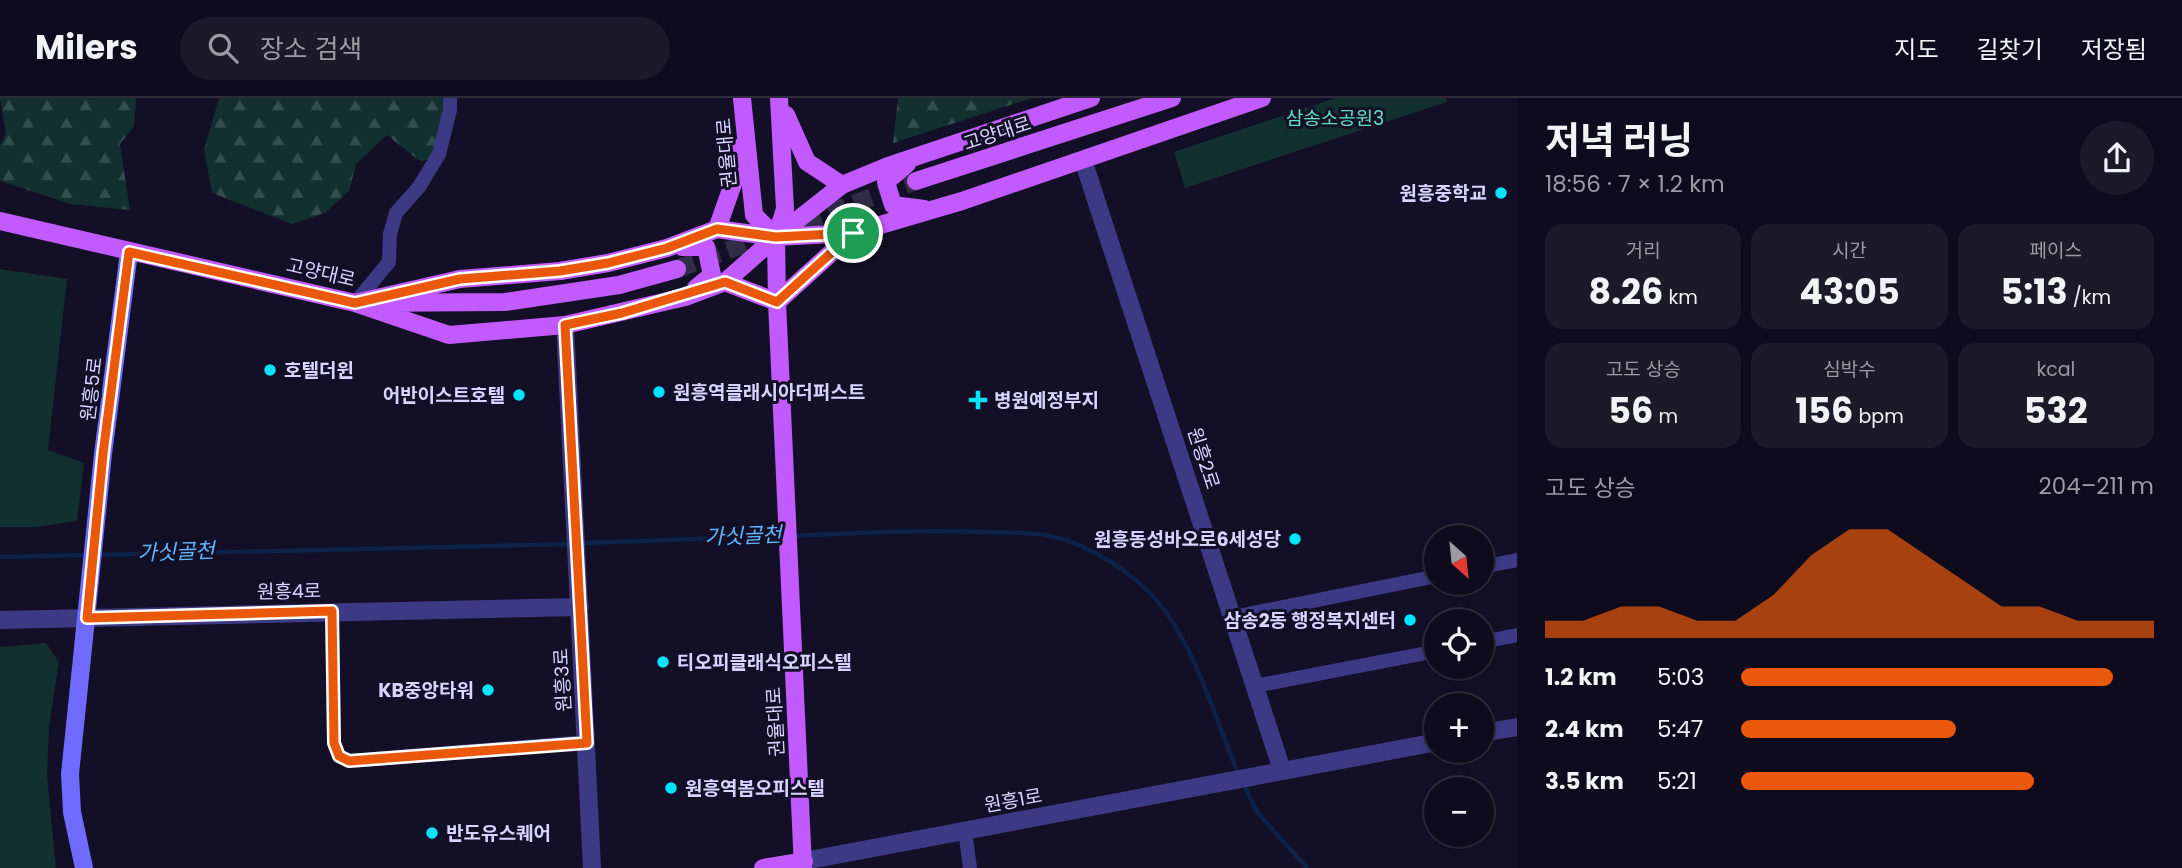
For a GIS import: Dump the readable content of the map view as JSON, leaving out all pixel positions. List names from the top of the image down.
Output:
{
  "streets": {
    "main road": ["고양대로", "권율대로", "원흥5로"],
    "street": [
      "원흥2로",
      "원흥4로",
      "원흥3로",
      "원흥1로"
    ]
  },
  "crossings": [
    ["고양대로", "원흥5로"],
    ["권율대로", "원흥1로"],
    ["원흥5로", "원흥4로"],
    ["원흥2로", "원흥1로"],
    ["원흥4로", "원흥3로"]
  ],
  "water": ["가싯골천"],
  "parks": ["삼송소공원3"],
  "places": {
    "other": [
      "원흥중학교",
      "호텔더윈",
      "원흥역클래시아더퍼스트",
      "어반이스트호텔",
      "원흥동성바오로6세성당",
      "삼송2동 행정복지센터",
      "티오피클래식오피스텔",
      "KB중앙타워",
      "원흥역봄오피스텔",
      "반도유스퀘어"
    ],
    "health": ["병원예정부지"]
  },
  "north": "bottom right",
  "page": {
    "header": "Milers",
    "search": "장소 검색",
    "nav": ["지도", "길찾기", "저장됨"],
    "heading": ["저녁 러닝", "18:56 · 7 × 1.2 km"],
    "stats": [
      ["거리", "8.26 km"],
      ["시간", "43:05"],
      ["페이스", "5:13 /km"],
      ["고도 상승", "56 m"],
      ["심박수", "156 bpm"],
      ["kcal", "532"]
    ],
    "chart": ["고도 상승", "204–211 m"],
    "map_buttons": ["+", "−"],
    "list": [
      {
        "name": "1.2 km",
        "note": "5:03"
      },
      {
        "name": "2.4 km",
        "note": "5:47"
      },
      {
        "name": "3.5 km",
        "note": "5:21"
      }
    ]
  }
}
